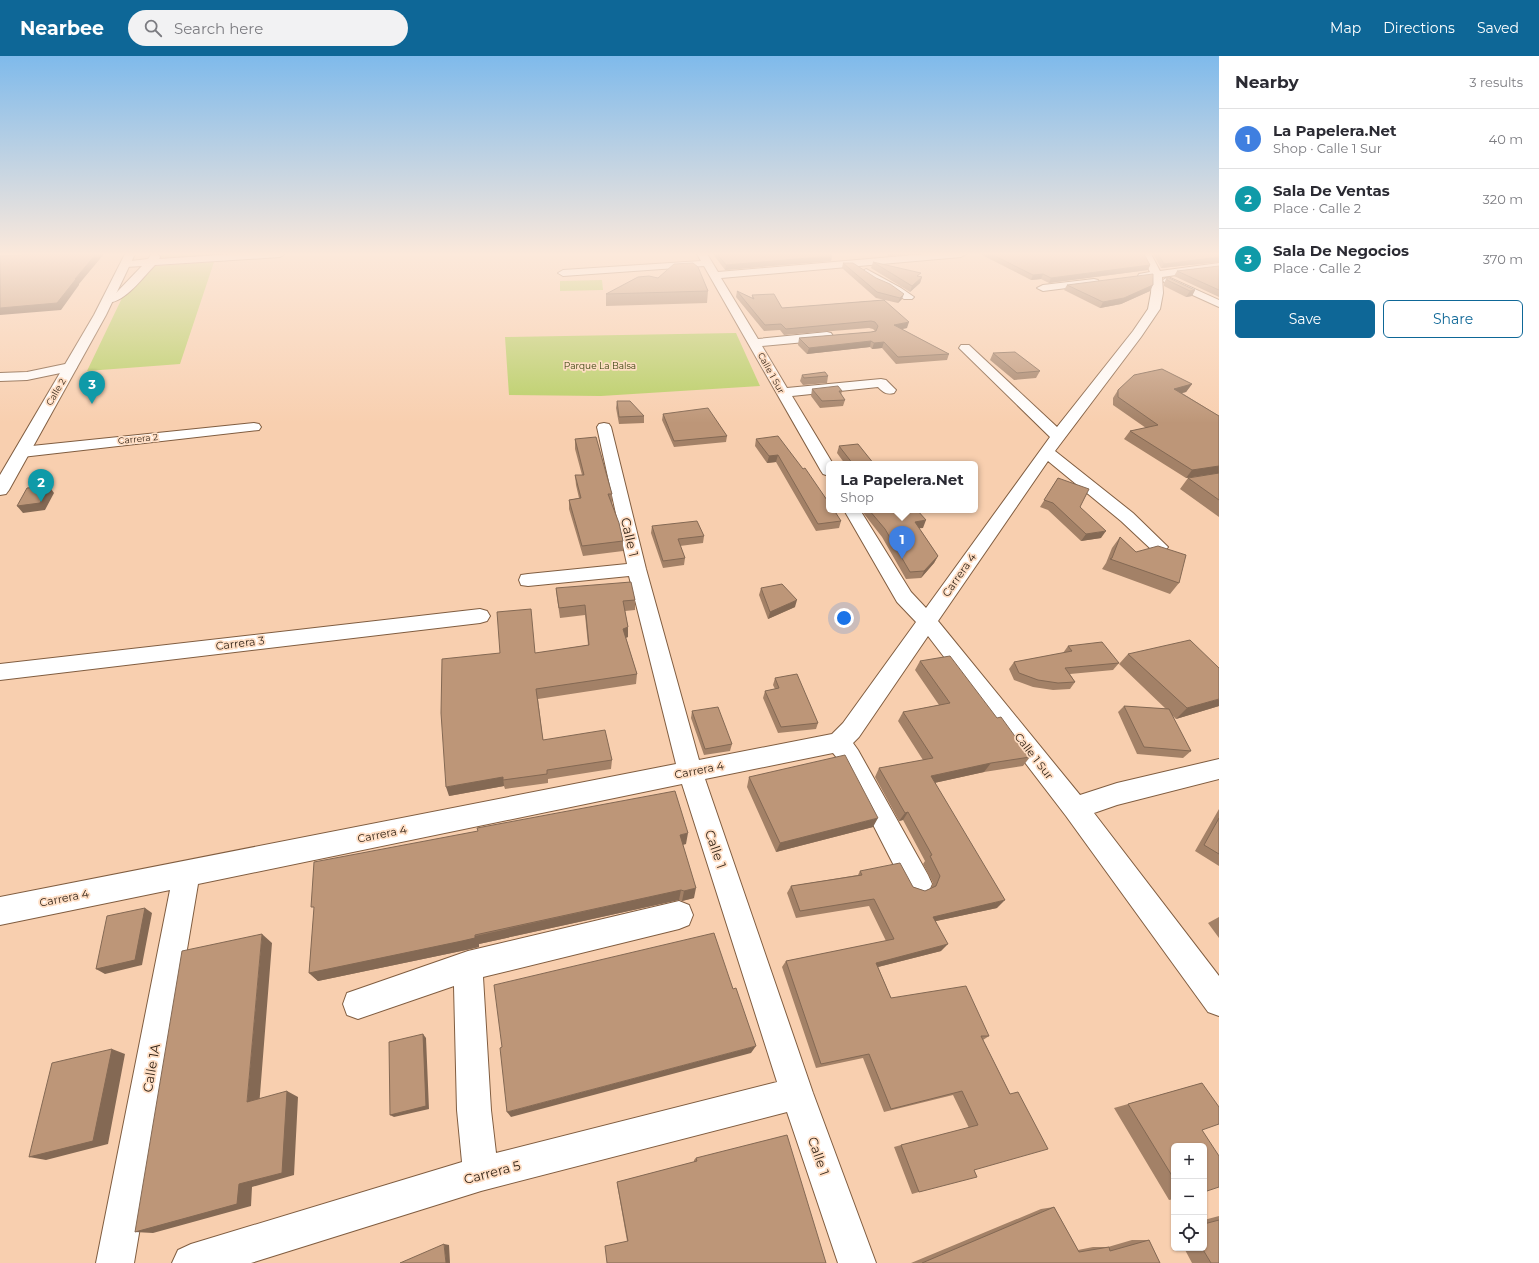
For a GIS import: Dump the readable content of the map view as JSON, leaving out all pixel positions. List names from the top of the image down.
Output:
{
  "streets": {
    "main road": ["Calle 2"],
    "street": [
      "Calle 1 Sur",
      "Carrera 2",
      "Calle 1",
      "Carrera 4",
      "Carrera 3",
      "Calle 1A",
      "Carrera 5"
    ]
  },
  "crossings": [
    ["Calle 1 Sur", "Carrera 4"],
    ["Calle 2", "Carrera 2"],
    ["Calle 1", "Carrera 4"],
    ["Calle 1", "Carrera 5"],
    ["Carrera 4", "Calle 1A"]
  ],
  "parks": ["Parque La Balsa"],
  "page": {
    "header": "Nearbee",
    "search": "Search here",
    "nav": ["Map", "Directions", "Saved"],
    "heading": ["Nearby", "3 results"],
    "list": [
      {
        "mark": "1",
        "name": "La Papelera.Net",
        "note": "Shop · Calle 1 Sur",
        "value": "40 m"
      },
      {
        "mark": "2",
        "name": "Sala De Ventas",
        "note": "Place · Calle 2",
        "value": "320 m"
      },
      {
        "mark": "3",
        "name": "Sala De Negocios",
        "note": "Place · Calle 2",
        "value": "370 m"
      }
    ],
    "buttons": ["Save", "Share"],
    "pins": ["3", "2", "1"],
    "popup": ["La Papelera.Net", "Shop"],
    "map_buttons": ["+", "−"]
  }
}
